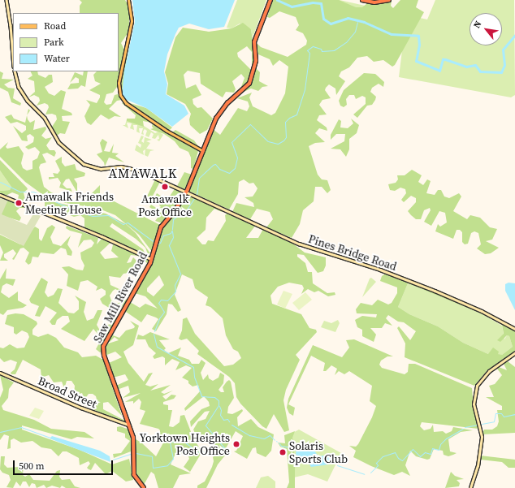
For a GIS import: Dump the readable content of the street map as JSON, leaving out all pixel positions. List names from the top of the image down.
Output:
{
  "streets": {
    "highway": ["Saw Mill River Road"],
    "street": ["Pines Bridge Road", "Broad Street"]
  },
  "crossings": [
    ["Pines Bridge Road", "Saw Mill River Road"],
    ["Saw Mill River Road", "Broad Street"]
  ],
  "districts": ["AMAWALK"],
  "places": [
    "Amawalk Post Office",
    "Amawalk Friends Meeting House",
    "Yorktown Heights Post Office",
    "Solaris Sports Club"
  ],
  "legend": ["Road", "Park", "Water"],
  "scale_bar": "500 m",
  "north": "top left"
}
